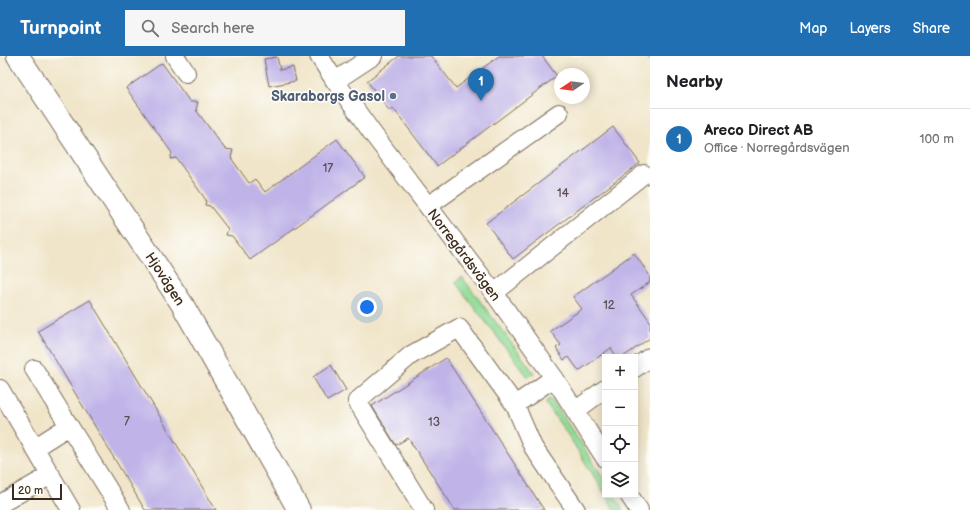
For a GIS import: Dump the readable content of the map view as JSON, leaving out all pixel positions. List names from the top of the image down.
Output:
{
  "streets": {
    "main road": ["Hjovägen"],
    "street": ["Norregårdsvägen"]
  },
  "places": ["Skaraborgs Gasol"],
  "house_numbers": [
    "17",
    "14",
    "12",
    "7",
    "13"
  ],
  "scale_bar": "20 m",
  "north": "left",
  "page": {
    "header": "Turnpoint",
    "search": "Search here",
    "nav": ["Map", "Layers", "Share"],
    "heading": "Nearby",
    "pins": "1",
    "list": [
      {
        "mark": "1",
        "name": "Areco Direct AB",
        "note": "Office · Norregårdsvägen",
        "value": "100 m"
      }
    ],
    "map_buttons": ["+", "−"],
    "scale": "20 m"
  }
}
